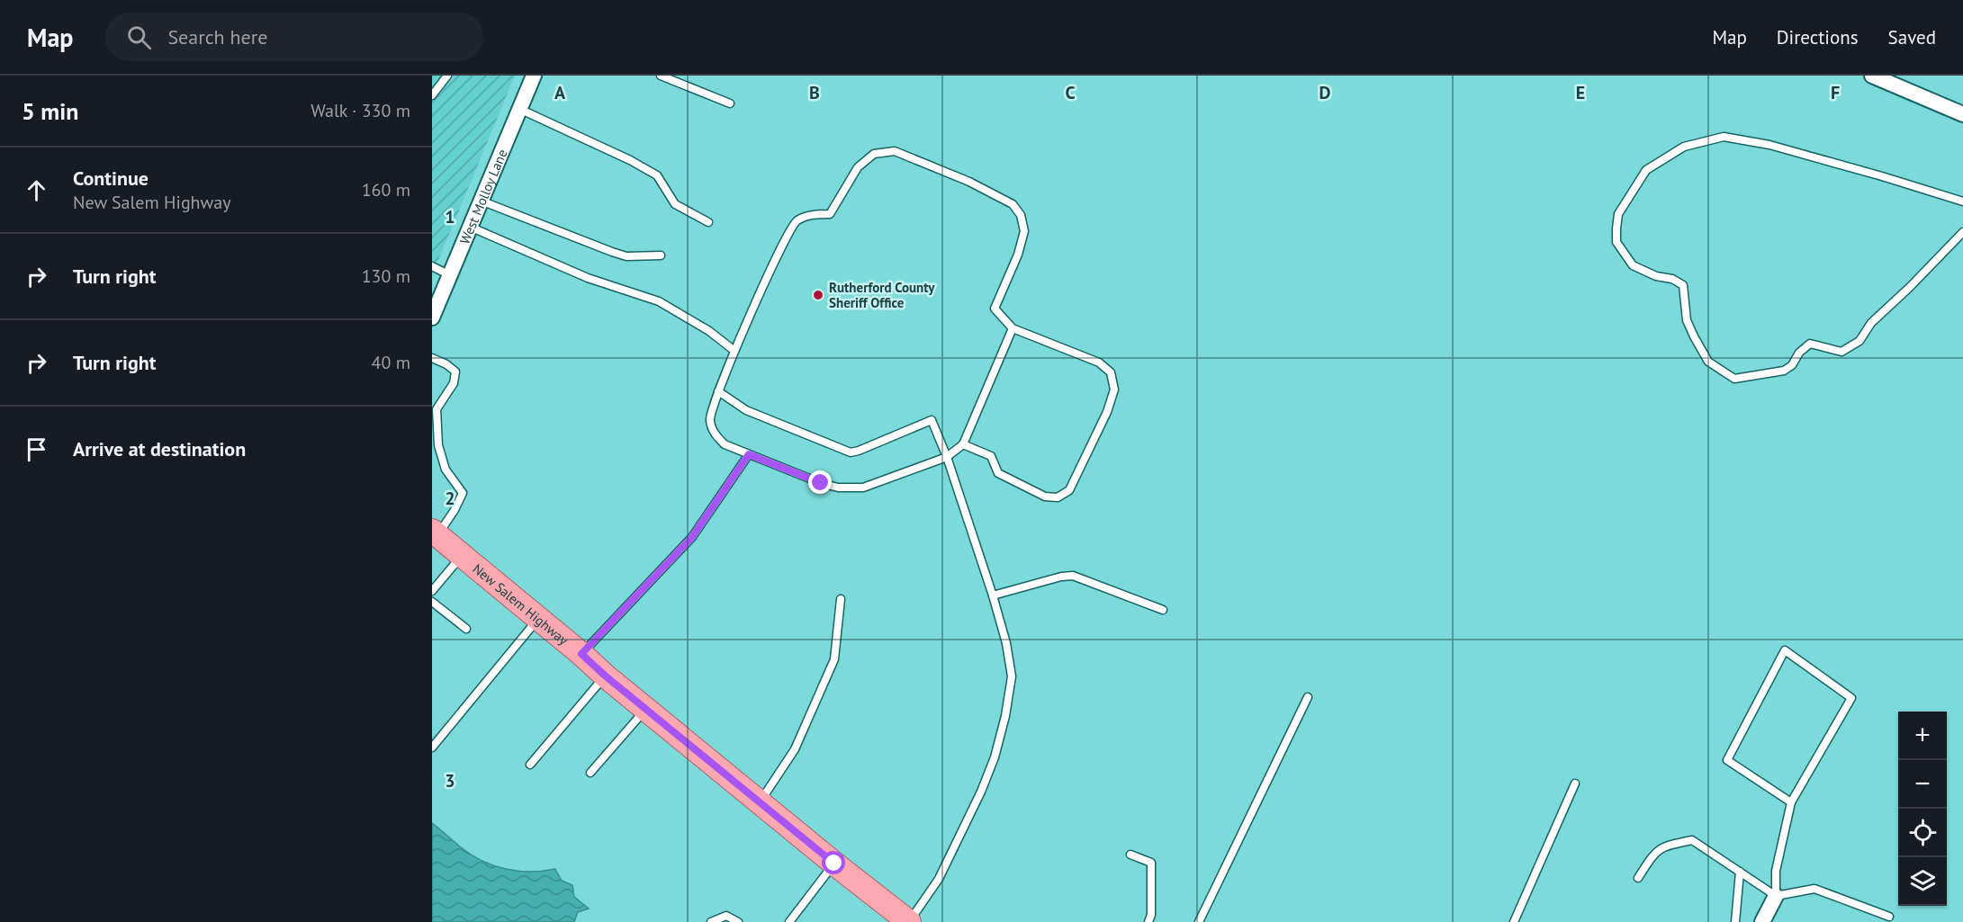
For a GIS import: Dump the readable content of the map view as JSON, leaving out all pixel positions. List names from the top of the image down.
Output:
{
  "streets": {
    "main road": ["New Salem Highway"],
    "street": ["West Molloy Lane"]
  },
  "places": ["Rutherford County Sheriff Office"],
  "page": {
    "header": "Map",
    "search": "Search here",
    "nav": ["Map", "Directions", "Saved"],
    "heading": ["5 min", "Walk · 330 m"],
    "list": [
      ["Continue", "New Salem Highway", "160 m"],
      ["Turn right", "130 m"],
      ["Turn right", "40 m"],
      "Arrive at destination"
    ],
    "map_buttons": ["+", "−"]
  },
  "grid": {
    "columns": [
      "A",
      "B",
      "C",
      "D",
      "E",
      "F"
    ],
    "rows": ["1", "2", "3"]
  }
}
